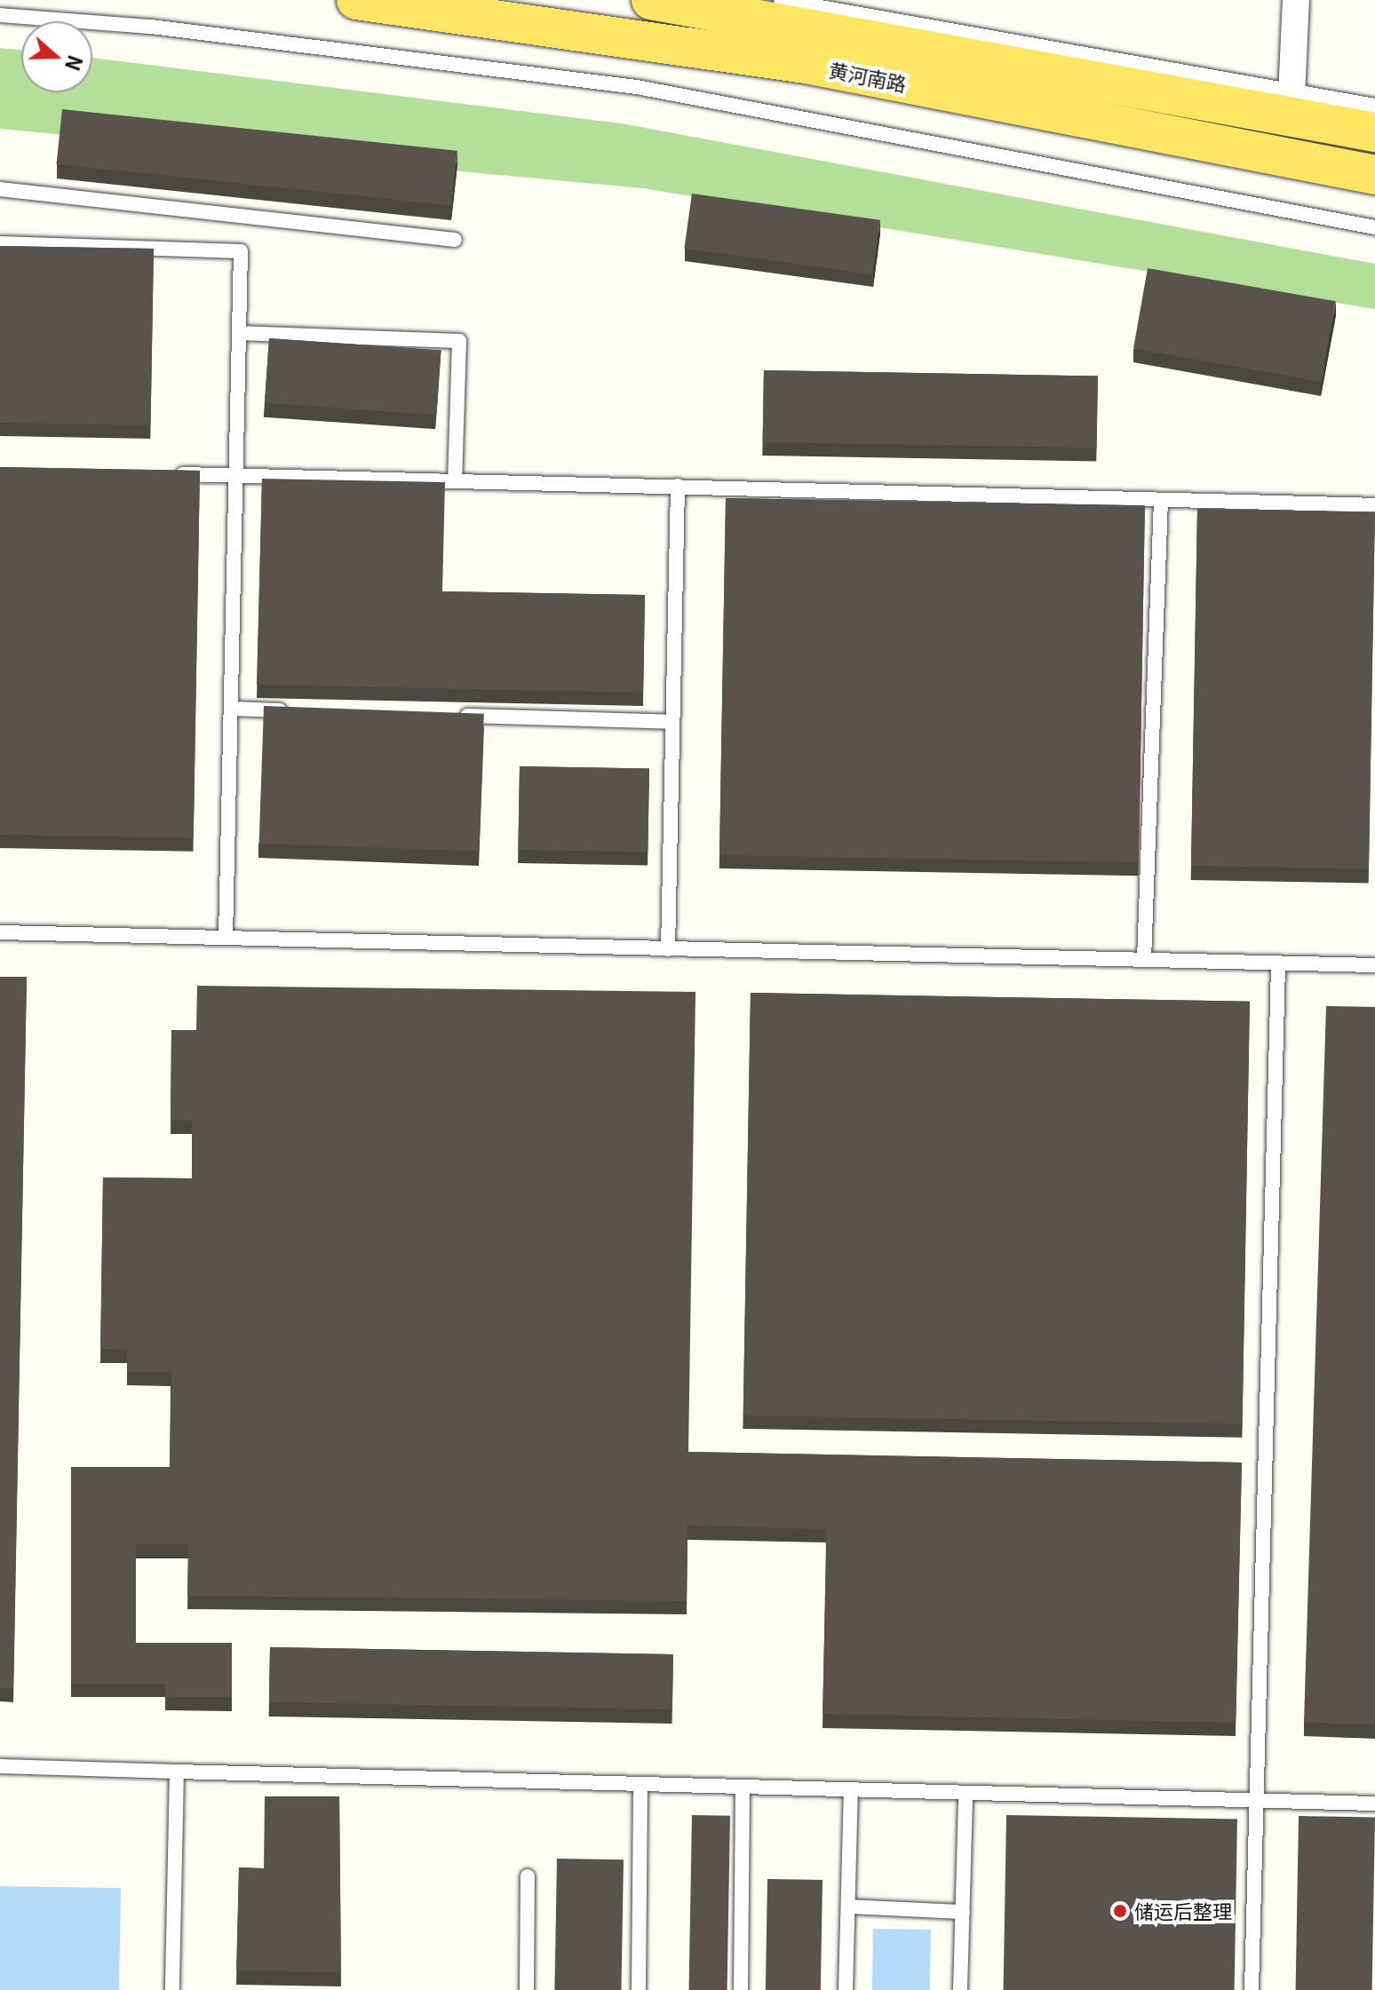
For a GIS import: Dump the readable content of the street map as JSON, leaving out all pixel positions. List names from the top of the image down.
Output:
{
  "streets": {
    "main road": ["黄河南路"]
  },
  "places": ["储运后整理"],
  "north": "right"
}
